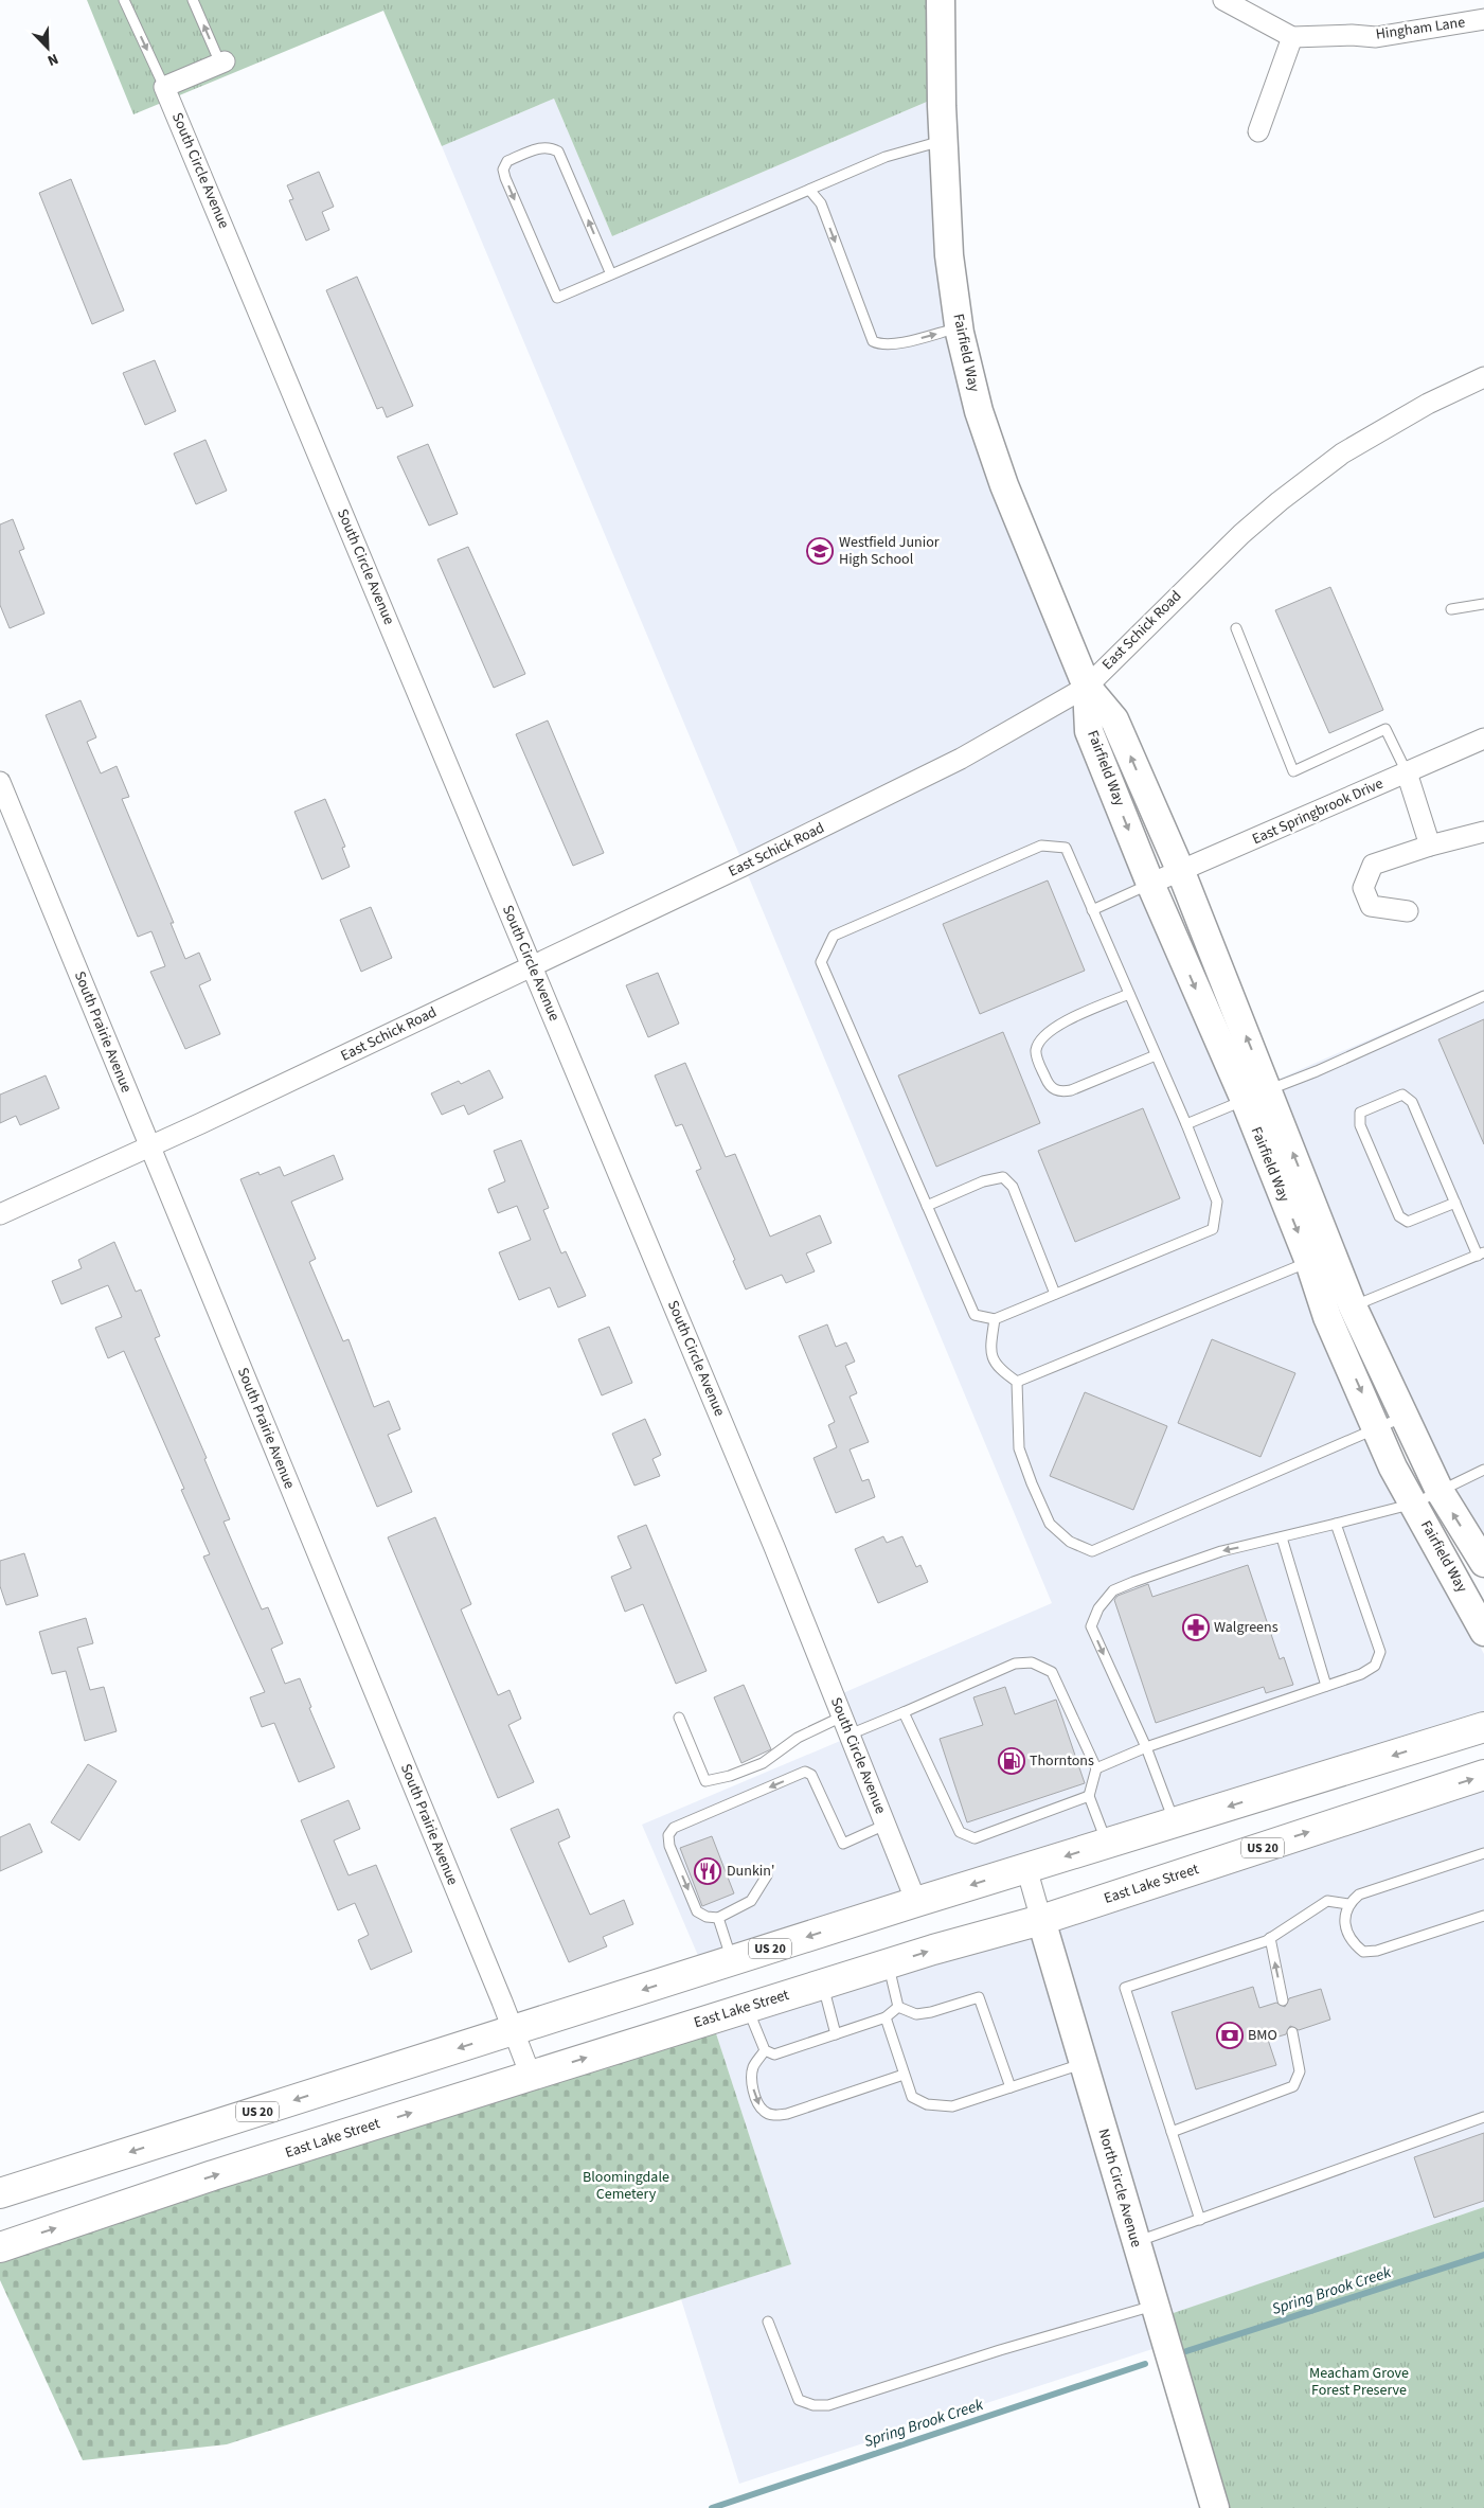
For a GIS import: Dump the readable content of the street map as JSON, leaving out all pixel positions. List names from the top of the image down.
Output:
{
  "streets": {
    "main road": ["US 20", "East Lake Street"],
    "street": [
      "Hingham Lane",
      "South Circle Avenue",
      "Fairfield Way",
      "East Schick Road",
      "East Springbrook Drive",
      "South Prairie Avenue",
      "North Circle Avenue"
    ]
  },
  "crossings": [
    ["South Circle Avenue", "East Schick Road"],
    ["South Circle Avenue", "US 20"],
    ["Fairfield Way", "East Schick Road"],
    ["Fairfield Way", "East Springbrook Drive"],
    ["East Schick Road", "South Prairie Avenue"],
    ["South Prairie Avenue", "US 20"],
    ["South Prairie Avenue", "East Lake Street"],
    ["US 20", "North Circle Avenue"],
    ["East Lake Street", "North Circle Avenue"]
  ],
  "water": ["Spring Brook Creek"],
  "parks": ["Bloomingdale Cemetery", "Meacham Grove Forest Preserve"],
  "places": {
    "school or university": ["Westfield Junior High School"],
    "pharmacy": ["Walgreens"],
    "fuel station": ["Thorntons"],
    "restaurant": ["Dunkin'"],
    "bank": ["BMO"]
  },
  "north": "bottom right"
}
